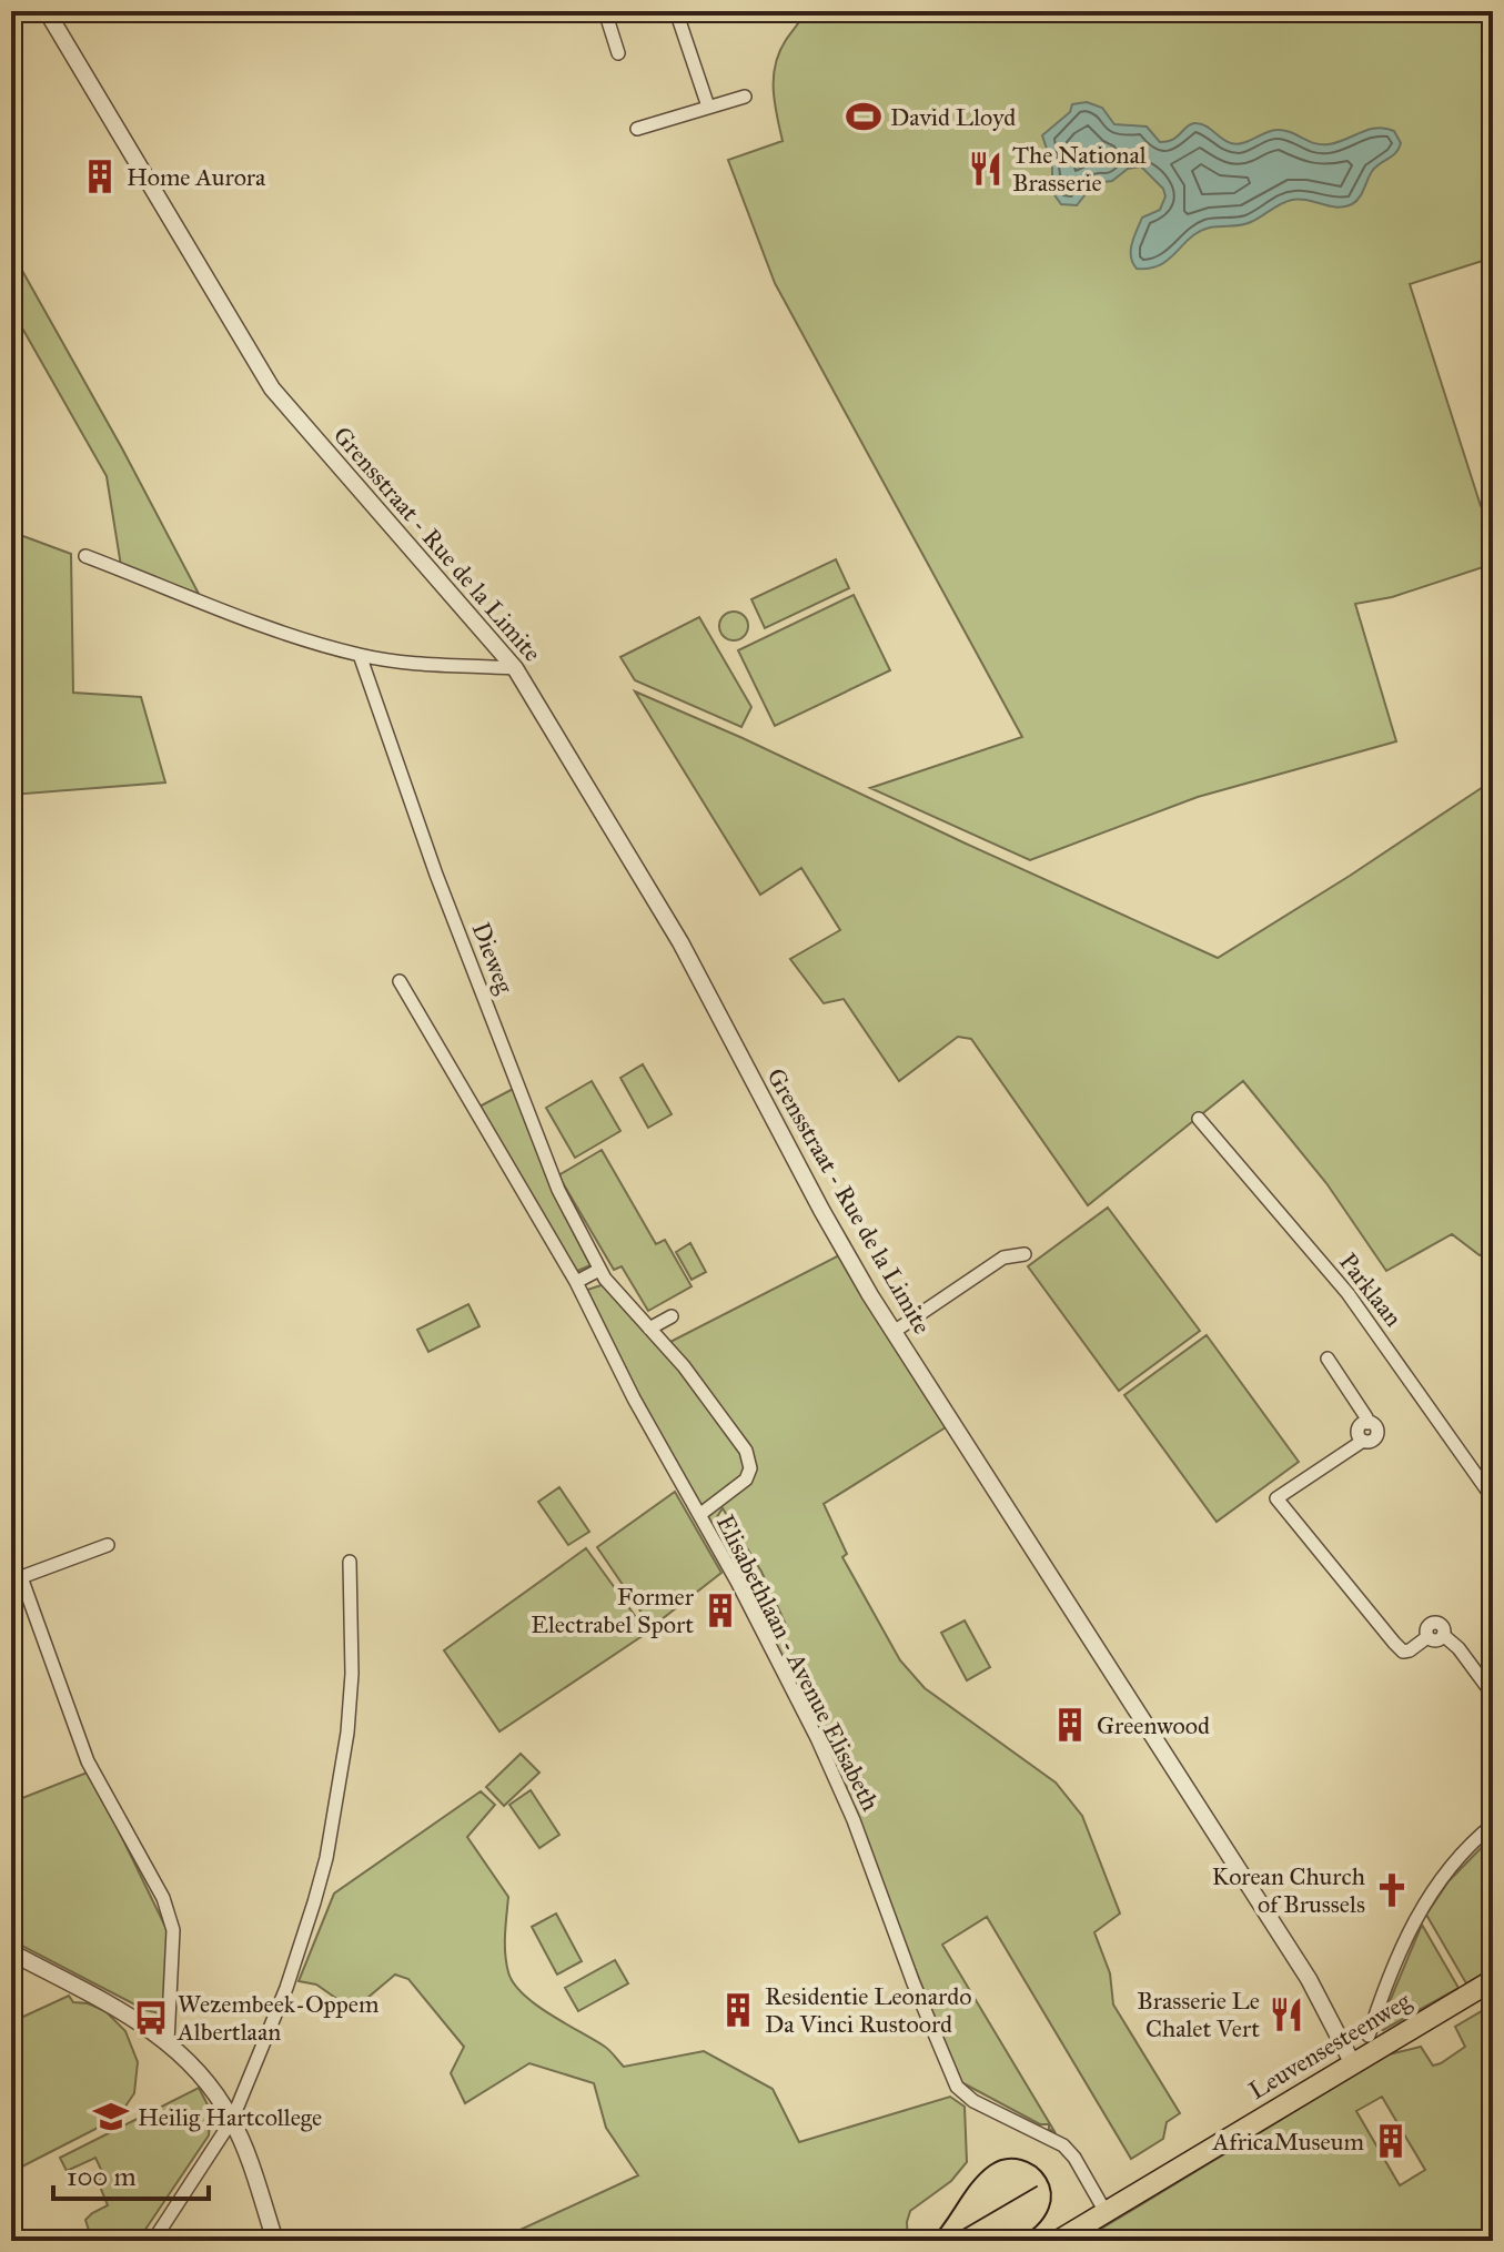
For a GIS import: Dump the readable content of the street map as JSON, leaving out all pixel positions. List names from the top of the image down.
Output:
{
  "streets": {
    "main road": ["Leuvensesteenweg"],
    "street": [
      "Grensstraat - Rue de la Limite",
      "Dieweg",
      "Parklaan",
      "Elisabethlaan - Avenue Elisabeth"
    ]
  },
  "crossings": [
    ["Grensstraat - Rue de la Limite", "Leuvensesteenweg"],
    ["Dieweg", "Elisabethlaan - Avenue Elisabeth"],
    ["Elisabethlaan - Avenue Elisabeth", "Leuvensesteenweg"]
  ],
  "places": {
    "sports": ["David Lloyd"],
    "restaurant": ["The National Brasserie", "Brasserie Le Chalet Vert"],
    "building": [
      "Home Aurora",
      "Former Electrabel Sport",
      "Greenwood",
      "Residentie Leonardo Da Vinci Rustoord",
      "AfricaMuseum"
    ],
    "church": ["Korean Church of Brussels"],
    "bus stop": ["Wezembeek-Oppem Albertlaan"],
    "school or university": ["Heilig Hartcollege"]
  },
  "scale_bar": "100 m"
}
